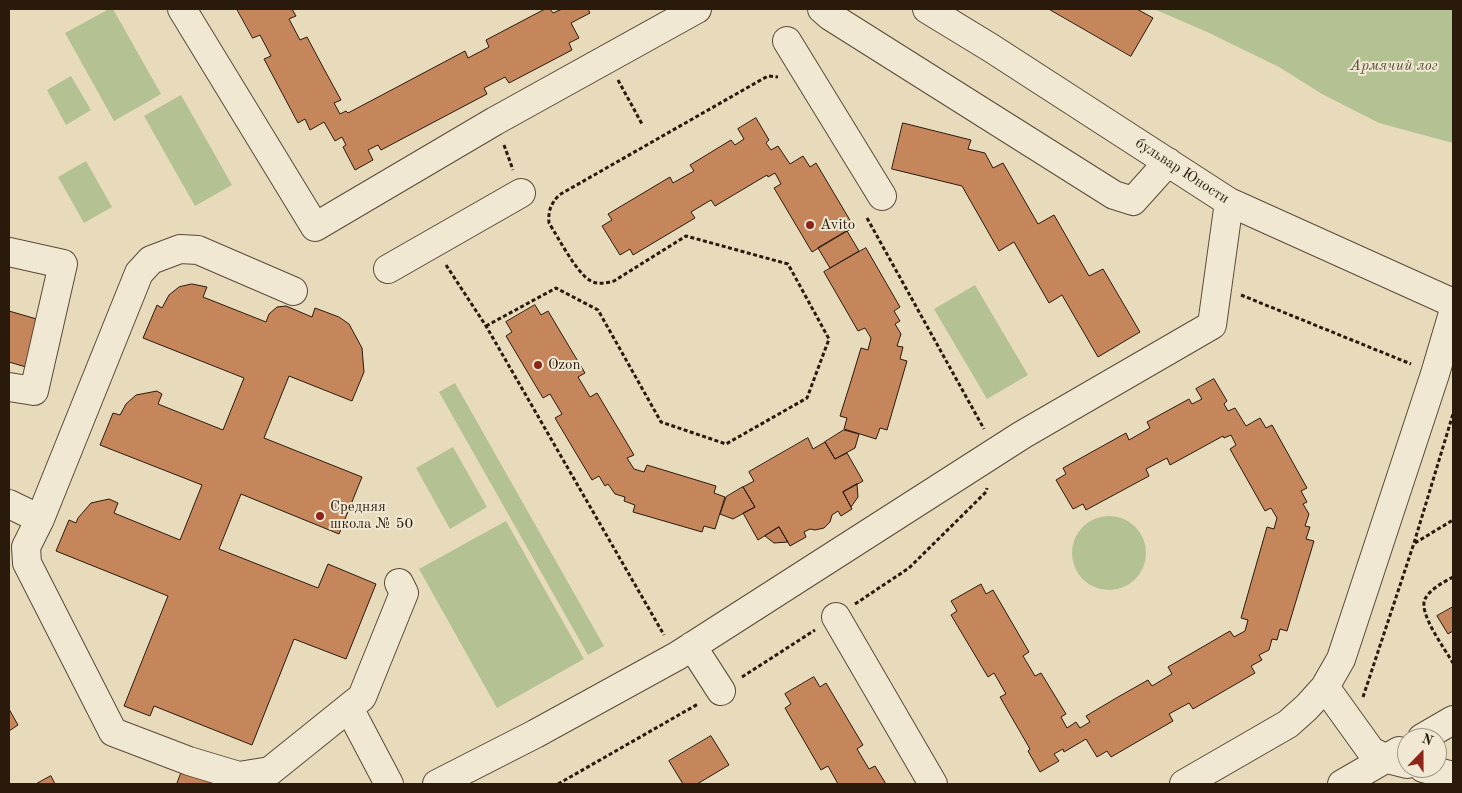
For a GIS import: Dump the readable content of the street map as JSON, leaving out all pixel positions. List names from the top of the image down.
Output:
{
  "streets": {
    "street": ["бульвар Юности"]
  },
  "parks": ["Армячий лог"],
  "places": ["Avito", "Ozon", "Средняя школа № 50"],
  "north": "top"
}
